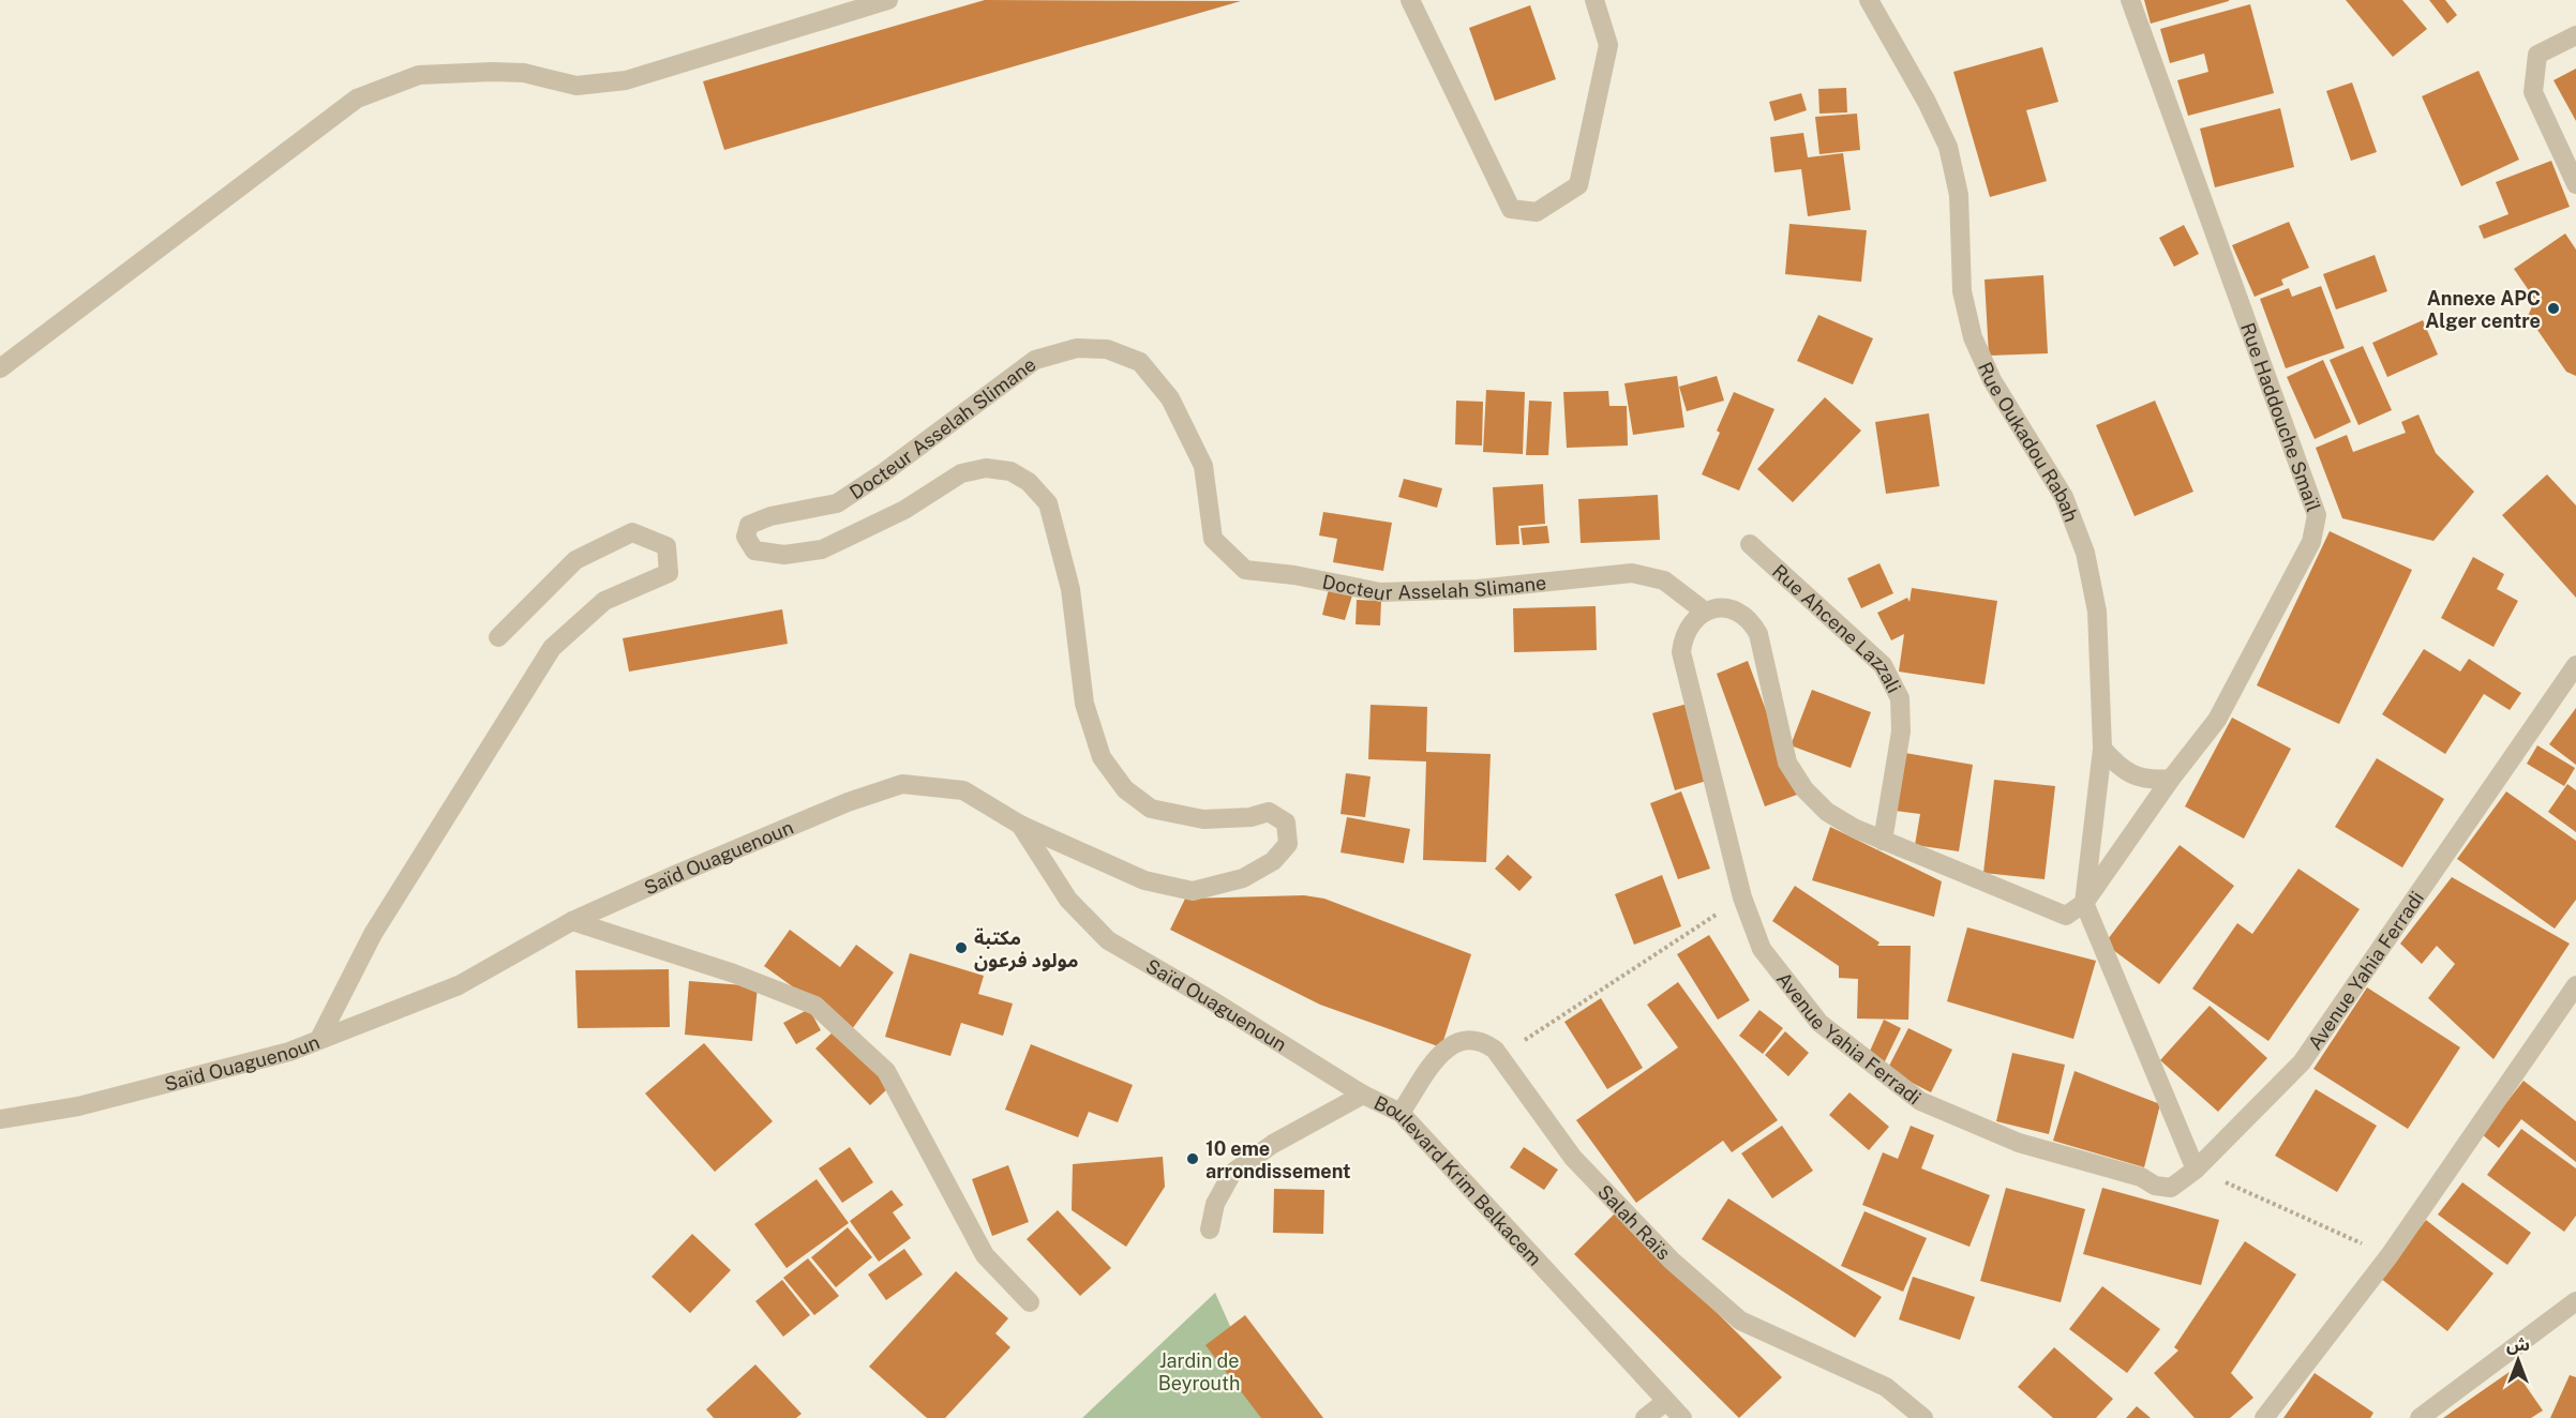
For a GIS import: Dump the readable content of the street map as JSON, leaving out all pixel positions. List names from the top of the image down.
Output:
{
  "streets": {
    "street": [
      "Rue Haddouche Smaïl",
      "Docteur Asselah Slimane",
      "Rue Oukadou Rabah",
      "Rue Ahcene Lazzali",
      "Saïd Ouaguenoun",
      "Avenue Yahia Ferradi",
      "Boulevard Krim Belkacem",
      "Salah Raïs"
    ]
  },
  "crossings": [
    ["Rue Haddouche Smaïl", "Rue Oukadou Rabah"],
    ["Docteur Asselah Slimane", "Saïd Ouaguenoun"],
    ["Docteur Asselah Slimane", "Avenue Yahia Ferradi"],
    ["Saïd Ouaguenoun", "Boulevard Krim Belkacem"],
    ["Boulevard Krim Belkacem", "Salah Raïs"]
  ],
  "parks": ["Jardin de Beyrouth"],
  "places": ["Annexe APC Alger centre", "مكتبة مولود فرعون", "10 eme arrondissement"],
  "north": "top"
}
